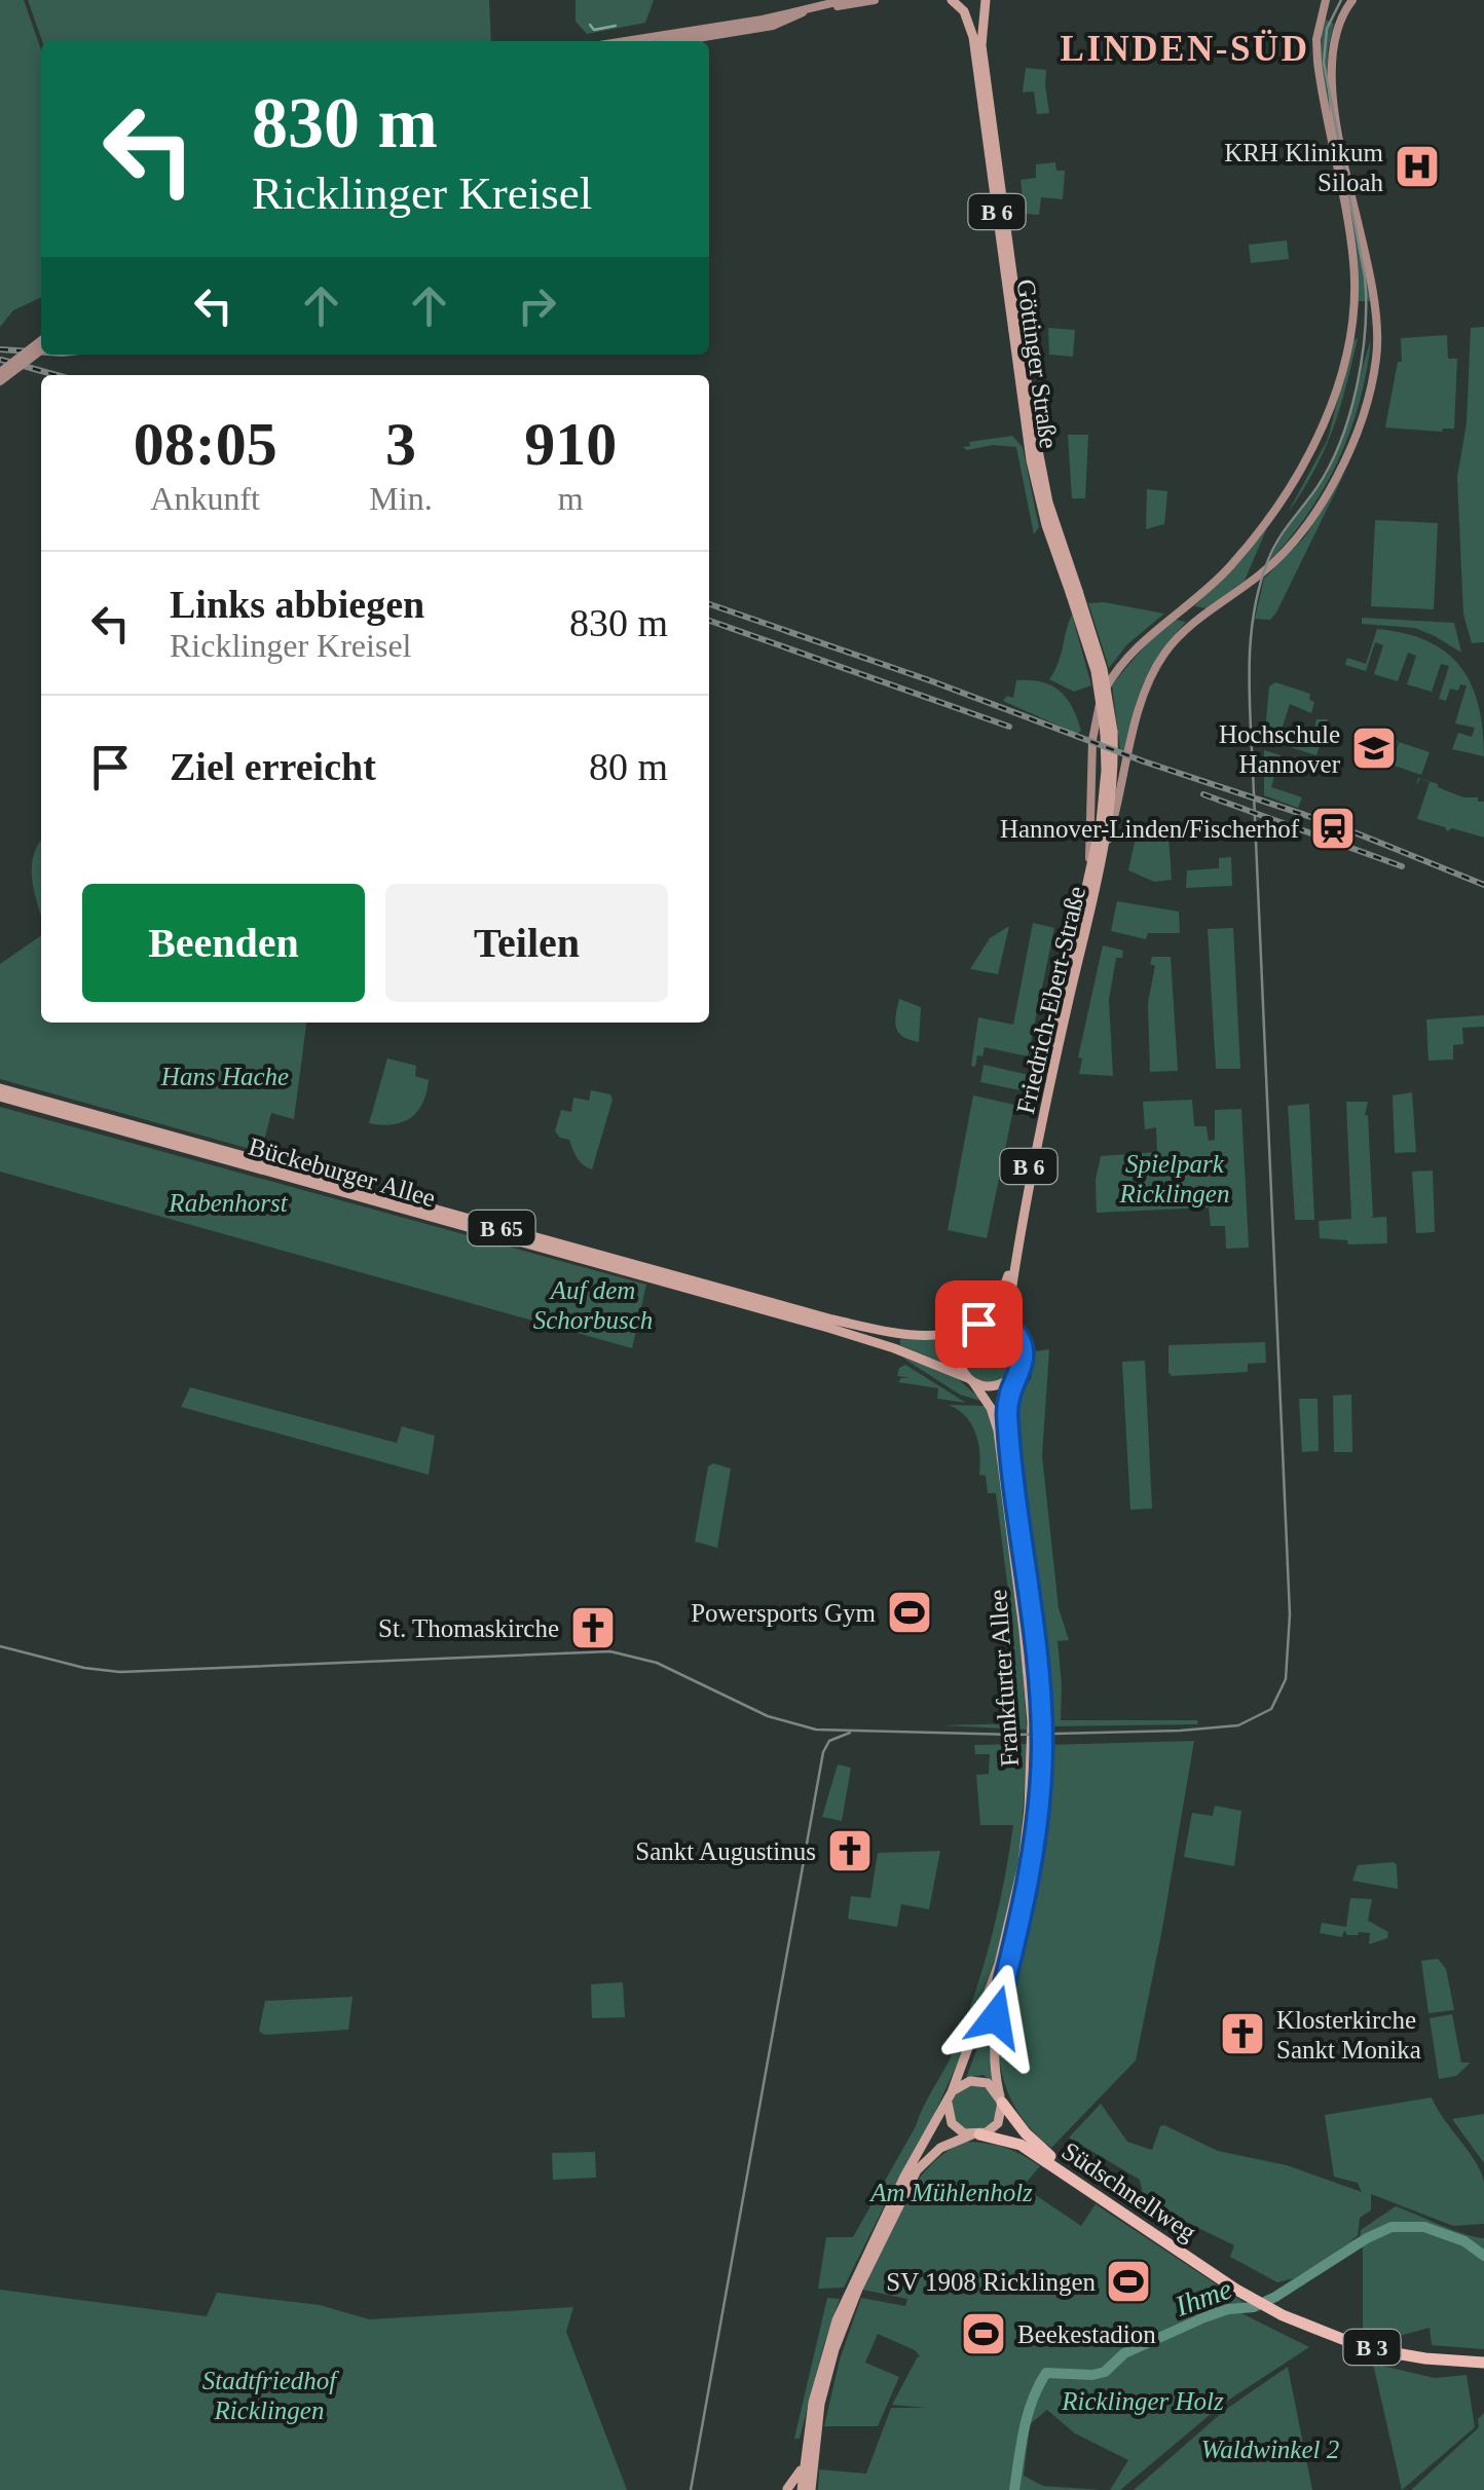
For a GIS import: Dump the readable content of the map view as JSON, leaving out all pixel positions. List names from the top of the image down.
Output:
{
  "streets": {
    "highway": ["Südschnellweg", "B 3"],
    "main road": [
      "B 6",
      "Göttinger Straße",
      "Friedrich-Ebert-Straße",
      "Bückeburger Allee",
      "B 65",
      "Frankfurter Allee"
    ]
  },
  "crossings": [
    ["B 6", "Friedrich-Ebert-Straße"],
    ["B 6", "Bückeburger Allee"],
    ["B 6", "Frankfurter Allee"],
    ["Göttinger Straße", "Friedrich-Ebert-Straße"],
    ["Friedrich-Ebert-Straße", "Bückeburger Allee"],
    ["Friedrich-Ebert-Straße", "Frankfurter Allee"],
    ["Bückeburger Allee", "Frankfurter Allee"],
    ["Frankfurter Allee", "Südschnellweg"]
  ],
  "districts": ["LINDEN-SÜD"],
  "water": ["Ihme"],
  "parks": [
    "Hans Hache",
    "Spielpark Ricklingen",
    "Rabenhorst",
    "Auf dem Schorbusch",
    "Am Mühlenholz",
    "Stadtfriedhof Ricklingen",
    "Ricklinger Holz",
    "Waldwinkel 2"
  ],
  "places": {
    "hospital": ["KRH Klinikum Siloah"],
    "school or university": ["Hochschule Hannover"],
    "station": ["Hannover-Linden/Fischerhof"],
    "sports": ["Powersports Gym", "SV 1908 Ricklingen", "Beekestadion"],
    "church": ["St. Thomaskirche", "Sankt Augustinus", "Klosterkirche Sankt Monika"]
  },
  "page": {
    "turn": ["830 m", "Ricklinger Kreisel"],
    "eta": [
      "08:05",
      "Ankunft",
      "3",
      "Min.",
      "910",
      "m"
    ],
    "list": [
      {
        "name": "Links abbiegen",
        "note": "Ricklinger Kreisel",
        "value": "830 m"
      },
      {
        "name": "Ziel erreicht",
        "value": "80 m"
      }
    ],
    "buttons": ["Beenden", "Teilen"]
  }
}
